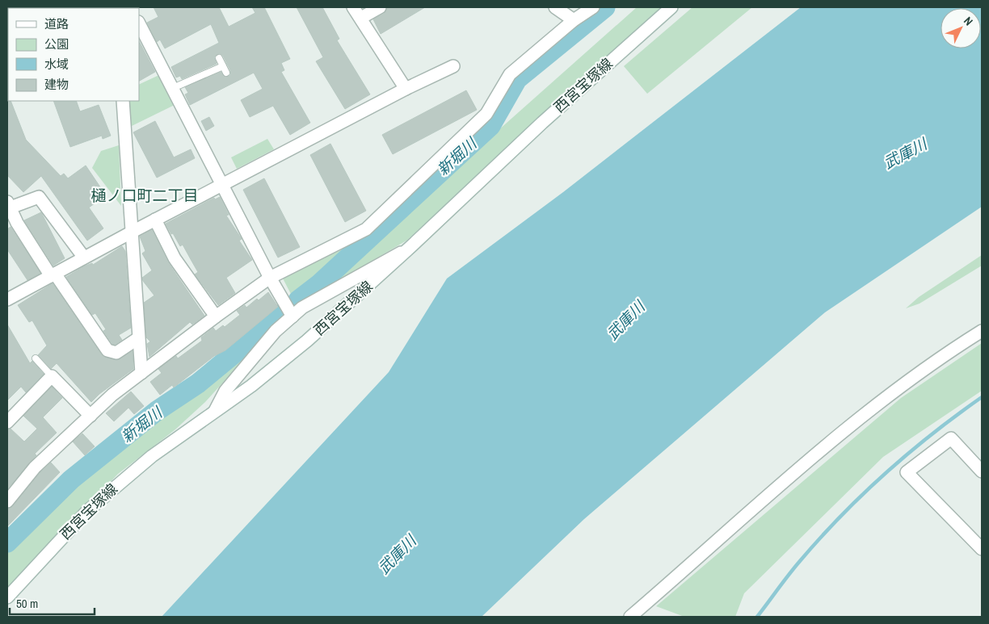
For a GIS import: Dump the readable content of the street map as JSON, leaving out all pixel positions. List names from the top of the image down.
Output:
{
  "streets": {
    "street": ["西宮宝塚線"]
  },
  "districts": ["樋ノ口町二丁目"],
  "water": ["武庫川", "新堀川"],
  "legend": [
    "道路",
    "公園",
    "水域",
    "建物"
  ],
  "scale_bar": "50 m",
  "north": "top right"
}
